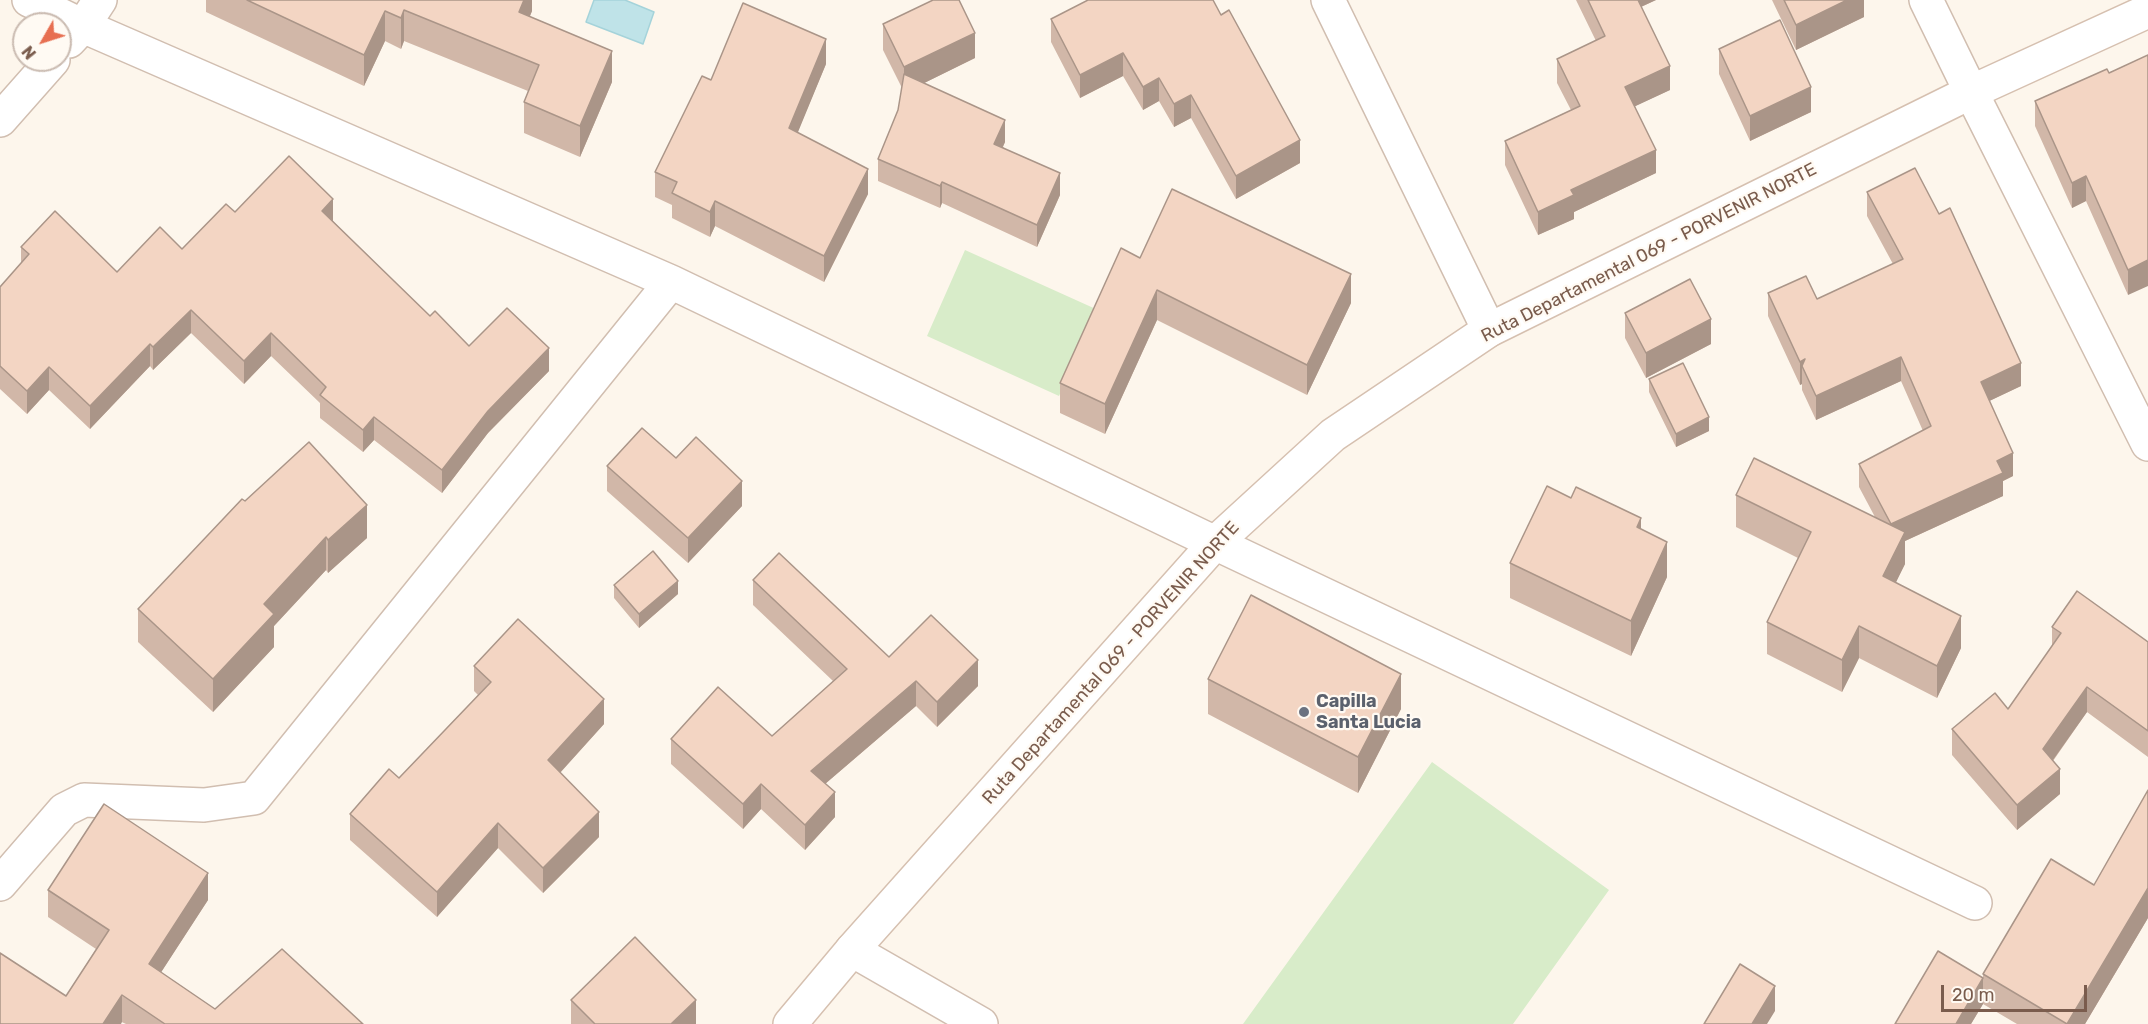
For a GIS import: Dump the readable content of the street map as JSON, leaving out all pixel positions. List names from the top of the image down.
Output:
{
  "streets": {
    "street": ["Ruta Departamental 069 - PORVENIR NORTE"]
  },
  "places": ["Capilla Santa Lucia"],
  "scale_bar": "20 m",
  "north": "bottom left"
}
